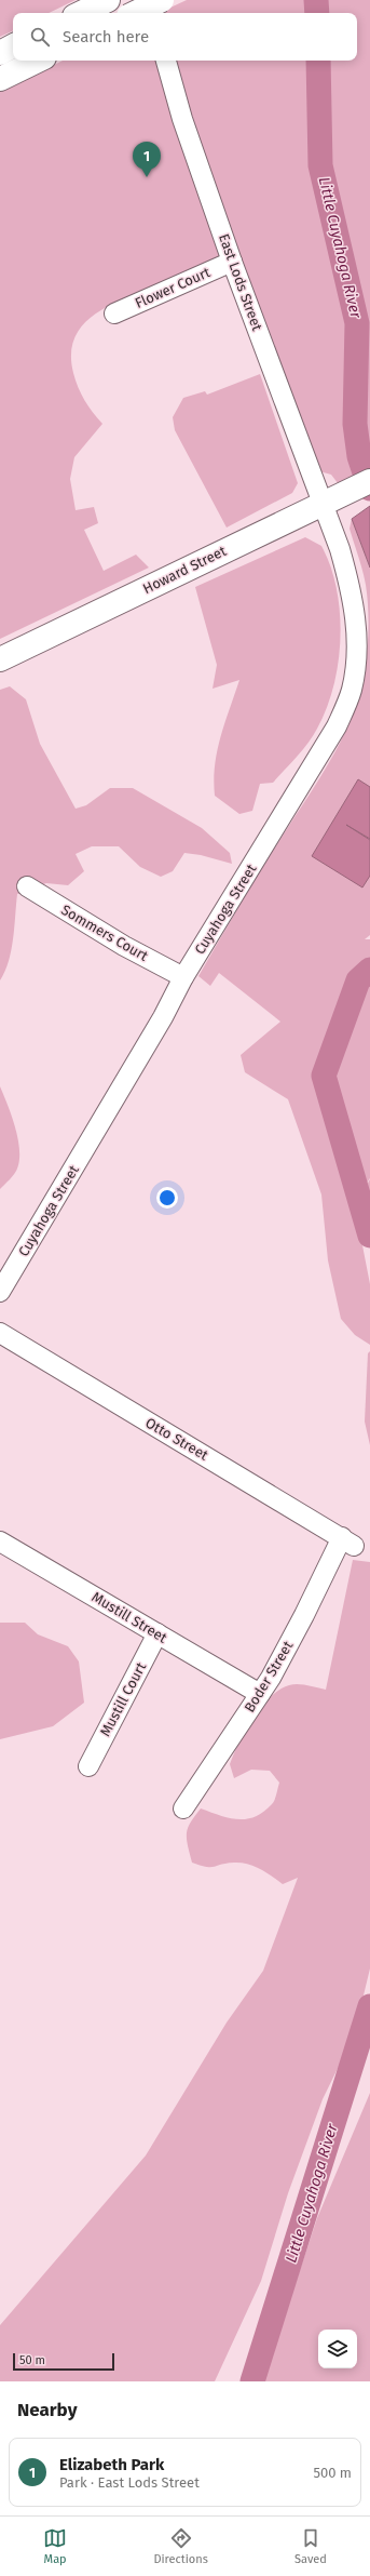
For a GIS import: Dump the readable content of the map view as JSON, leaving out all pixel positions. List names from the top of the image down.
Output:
{
  "streets": {
    "main road": ["Howard Street"],
    "street": [
      "East Lods Street",
      "Flower Court",
      "Cuyahoga Street",
      "Sommers Court",
      "Otto Street",
      "Mustill Street",
      "Boder Street",
      "Mustill Court"
    ]
  },
  "crossings": [
    ["East Lods Street", "Flower Court"],
    ["East Lods Street", "Howard Street"],
    ["East Lods Street", "Cuyahoga Street"],
    ["Howard Street", "Cuyahoga Street"],
    ["Cuyahoga Street", "Sommers Court"],
    ["Otto Street", "Boder Street"],
    ["Mustill Street", "Boder Street"],
    ["Mustill Street", "Mustill Court"]
  ],
  "water": ["Little Cuyahoga River"],
  "scale_bar": "50 m",
  "page": {
    "search": "Search here",
    "pins": "1",
    "scale": "50 m",
    "heading": "Nearby",
    "list": [
      {
        "mark": "1",
        "name": "Elizabeth Park",
        "note": "Park · East Lods Street",
        "value": "500 m"
      }
    ],
    "nav": ["Map", "Directions", "Saved"]
  }
}
